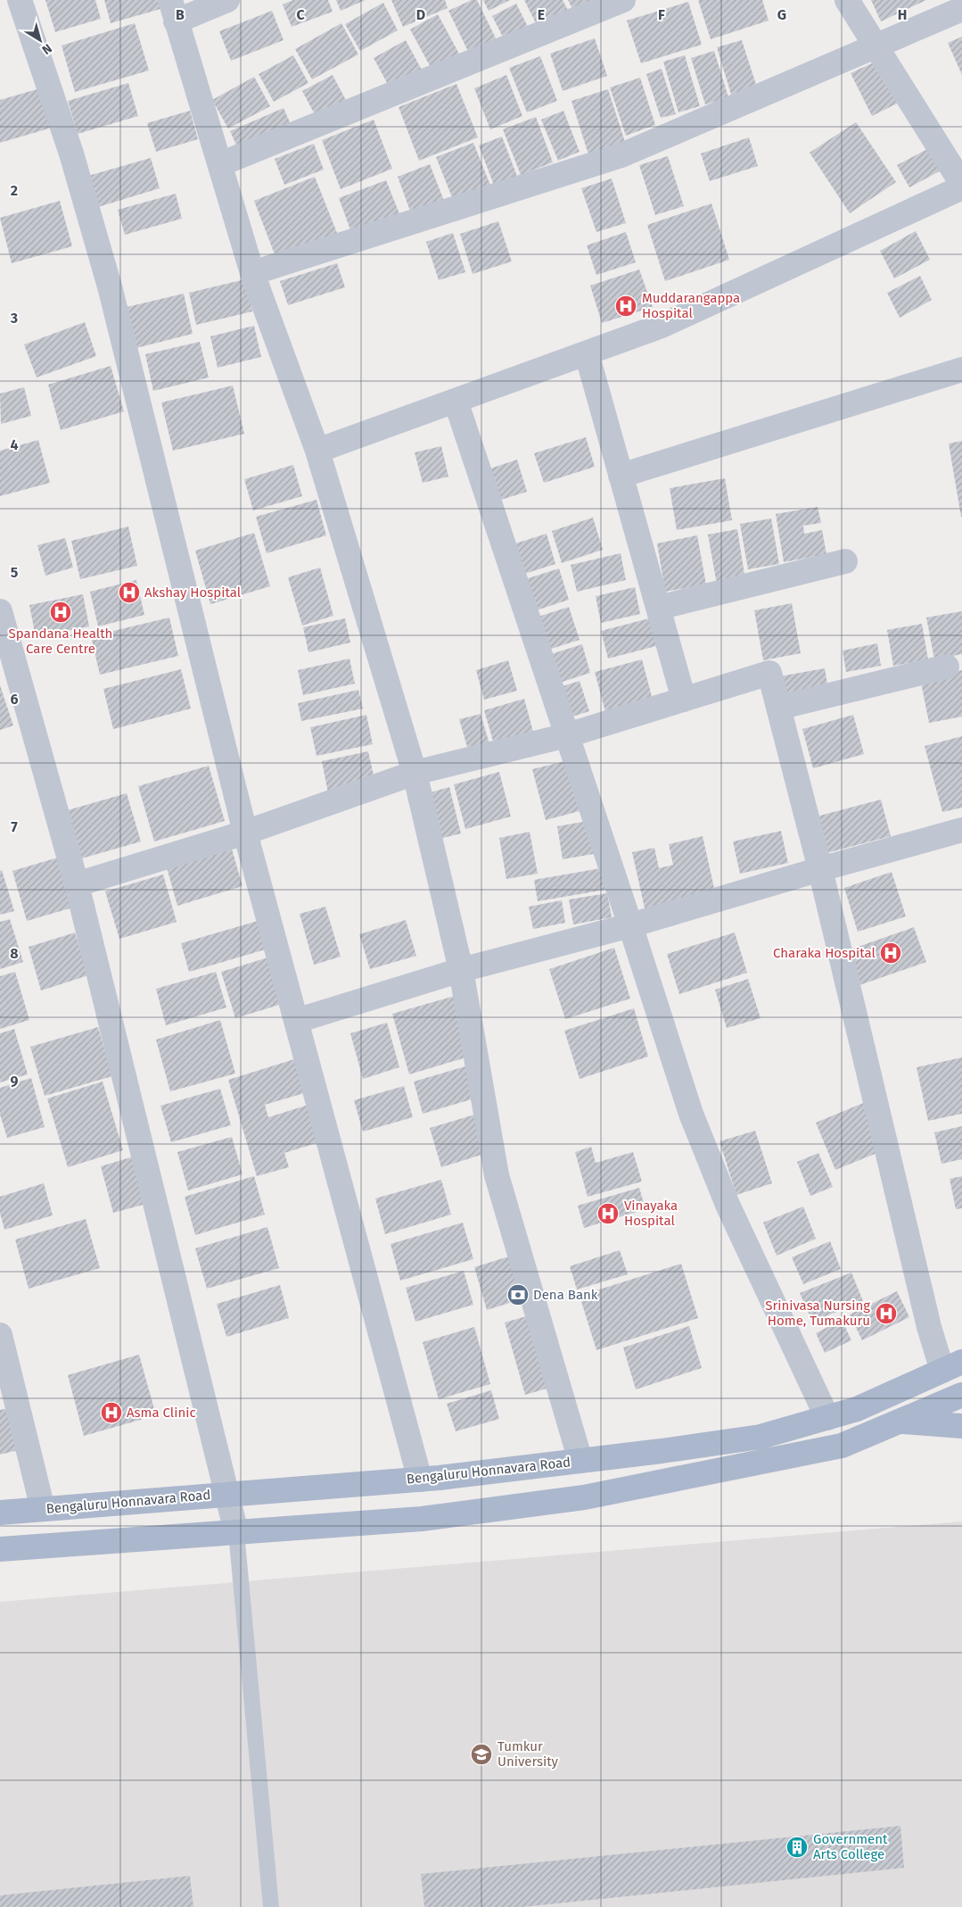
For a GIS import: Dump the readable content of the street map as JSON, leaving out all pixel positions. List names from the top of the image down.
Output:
{
  "streets": {
    "main road": ["Bengaluru Honnavara Road"]
  },
  "places": {
    "hospital": [
      "Muddarangappa Hospital",
      "Akshay Hospital",
      "Spandana Health Care Centre",
      "Charaka Hospital",
      "Vinayaka Hospital",
      "Srinivasa Nursing Home, Tumakuru",
      "Asma Clinic"
    ],
    "bank": ["Dena Bank"],
    "school or university": ["Tumkur University"],
    "building": ["Government Arts College"]
  },
  "north": "bottom right",
  "grid": {
    "columns": [
      "B",
      "C",
      "D",
      "E",
      "F",
      "G",
      "H"
    ],
    "rows": [
      "2",
      "3",
      "4",
      "5",
      "6",
      "7",
      "8",
      "9"
    ]
  }
}
